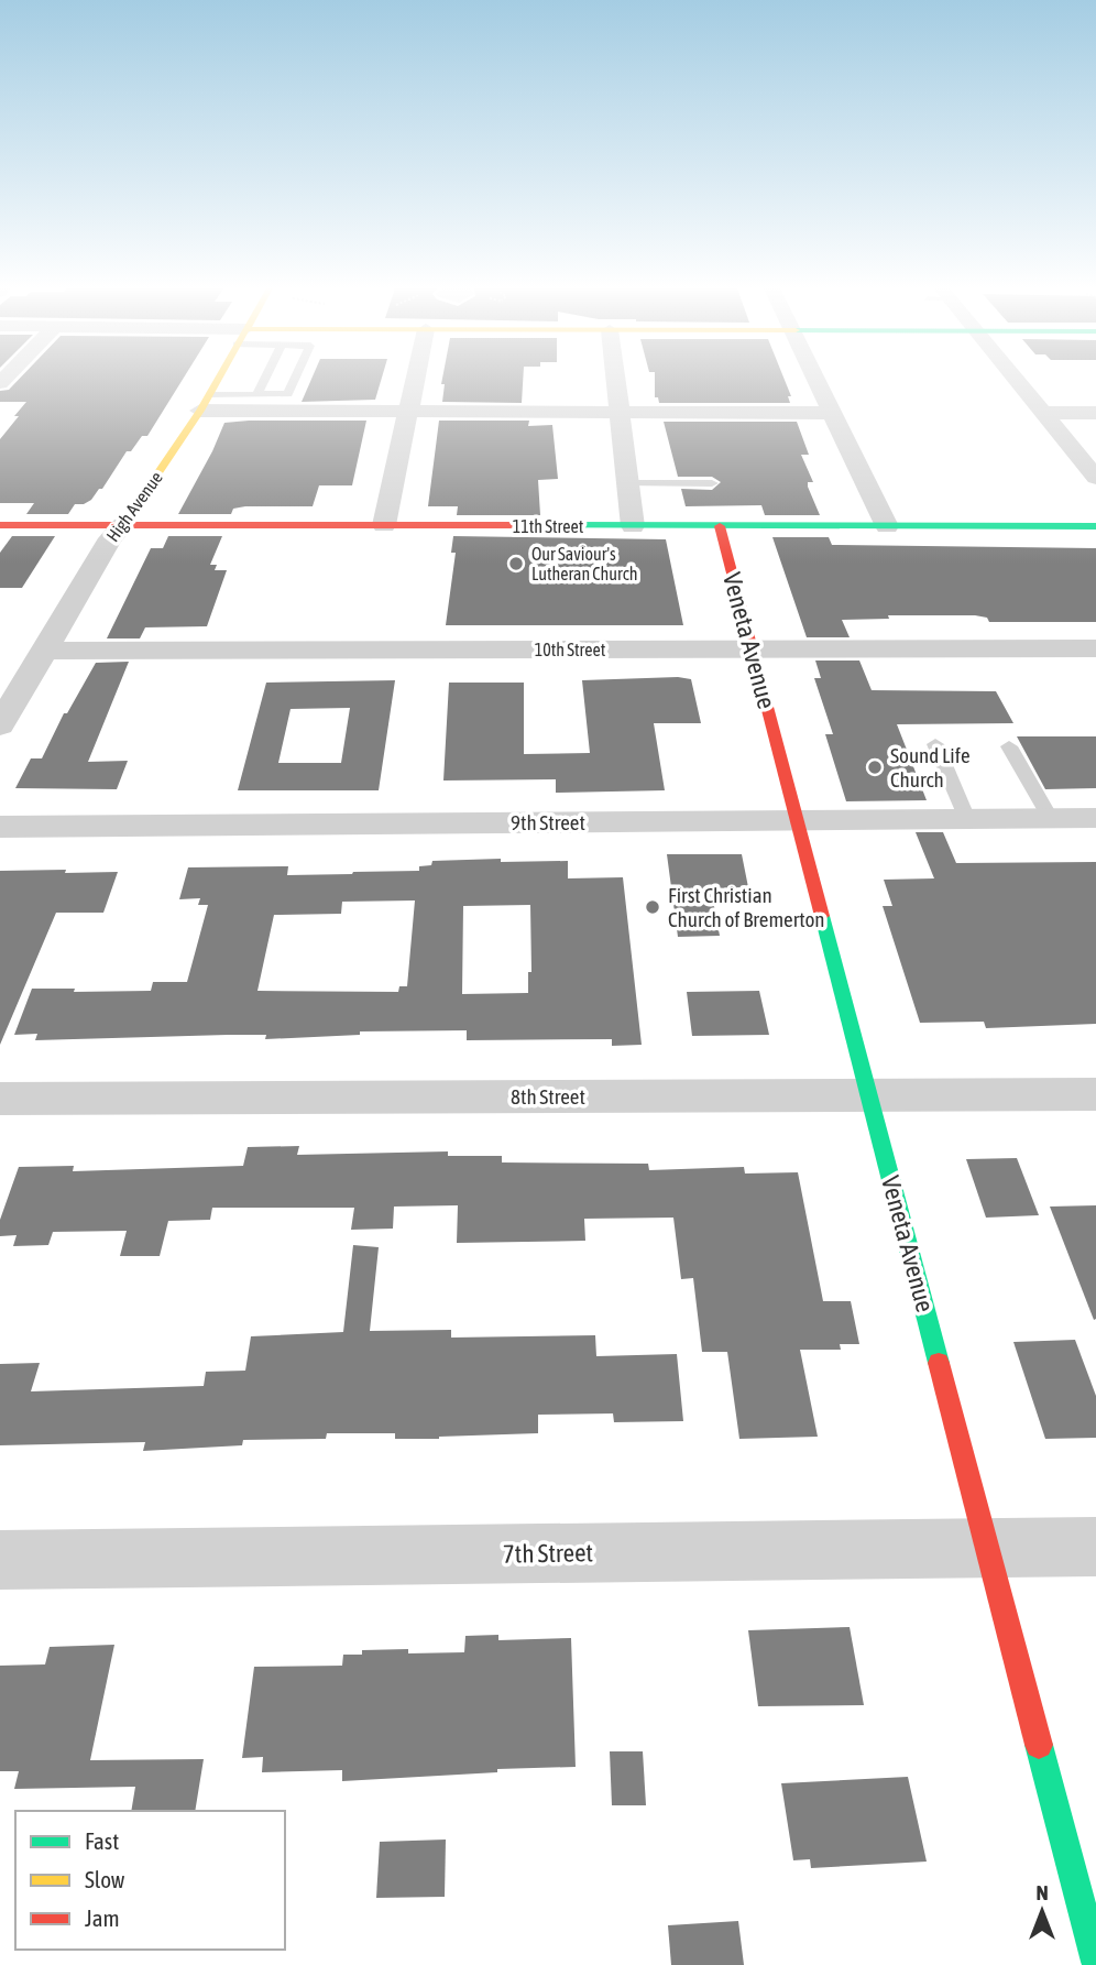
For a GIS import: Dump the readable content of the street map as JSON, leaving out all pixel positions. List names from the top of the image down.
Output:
{
  "streets": {
    "street": [
      "High Avenue",
      "11th Street",
      "Veneta Avenue",
      "10th Street",
      "9th Street",
      "8th Street",
      "7th Street"
    ]
  },
  "crossings": [
    ["High Avenue", "11th Street"],
    ["High Avenue", "10th Street"],
    ["11th Street", "Veneta Avenue"],
    ["Veneta Avenue", "10th Street"],
    ["Veneta Avenue", "9th Street"],
    ["Veneta Avenue", "8th Street"],
    ["Veneta Avenue", "7th Street"]
  ],
  "places": ["Our Saviour's Lutheran Church", "Sound Life Church", "First Christian Church of Bremerton"],
  "legend": ["Fast", "Slow", "Jam"],
  "north": "top"
}
